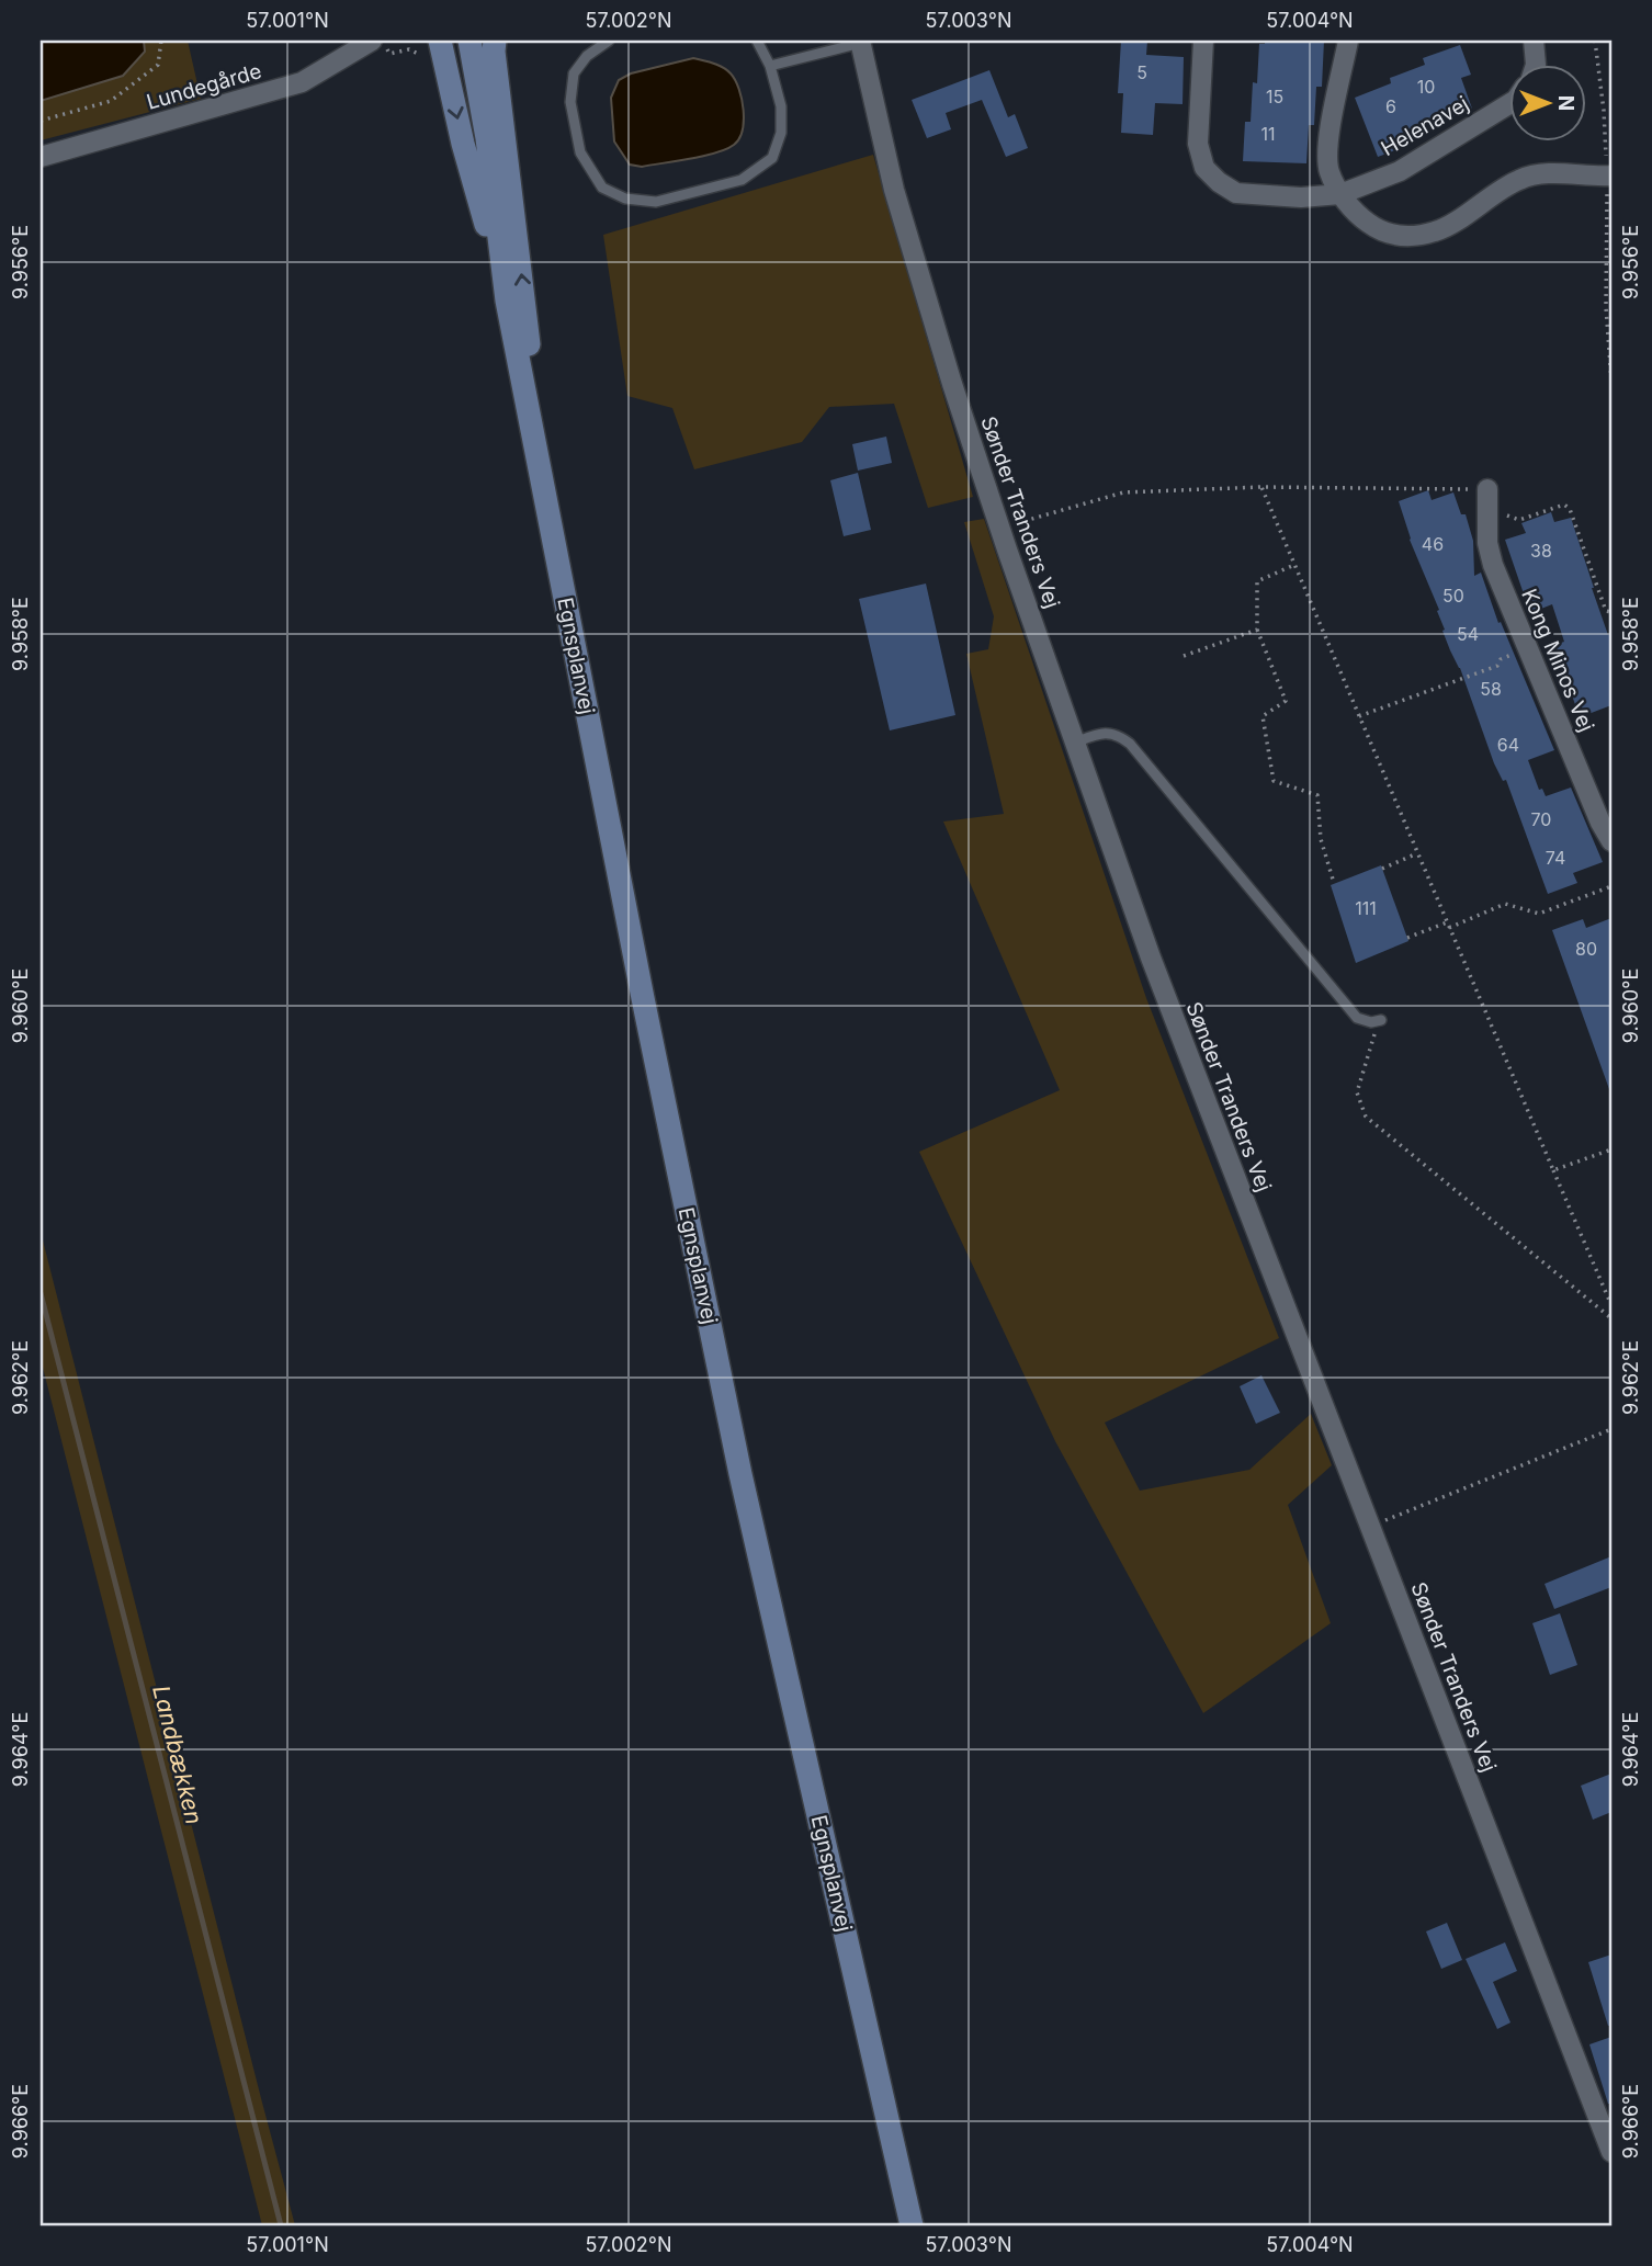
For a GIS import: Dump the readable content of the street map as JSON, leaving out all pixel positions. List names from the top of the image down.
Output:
{
  "streets": {
    "main road": ["Egnsplanvej"],
    "street": [
      "Lundegårde",
      "Helenavej",
      "Sønder Tranders Vej",
      "Kong Minos Vej"
    ]
  },
  "water": ["Landbækken"],
  "house_numbers": [
    "5",
    "10",
    "15",
    "6",
    "11",
    "46",
    "38",
    "50",
    "54",
    "58",
    "64",
    "70",
    "74",
    "111",
    "80"
  ],
  "north": "right",
  "coordinates": [
    "57.001°N",
    "57.002°N",
    "57.003°N",
    "57.004°N",
    "9.956°E",
    "9.958°E",
    "9.960°E",
    "9.962°E",
    "9.964°E",
    "9.966°E"
  ]
}
